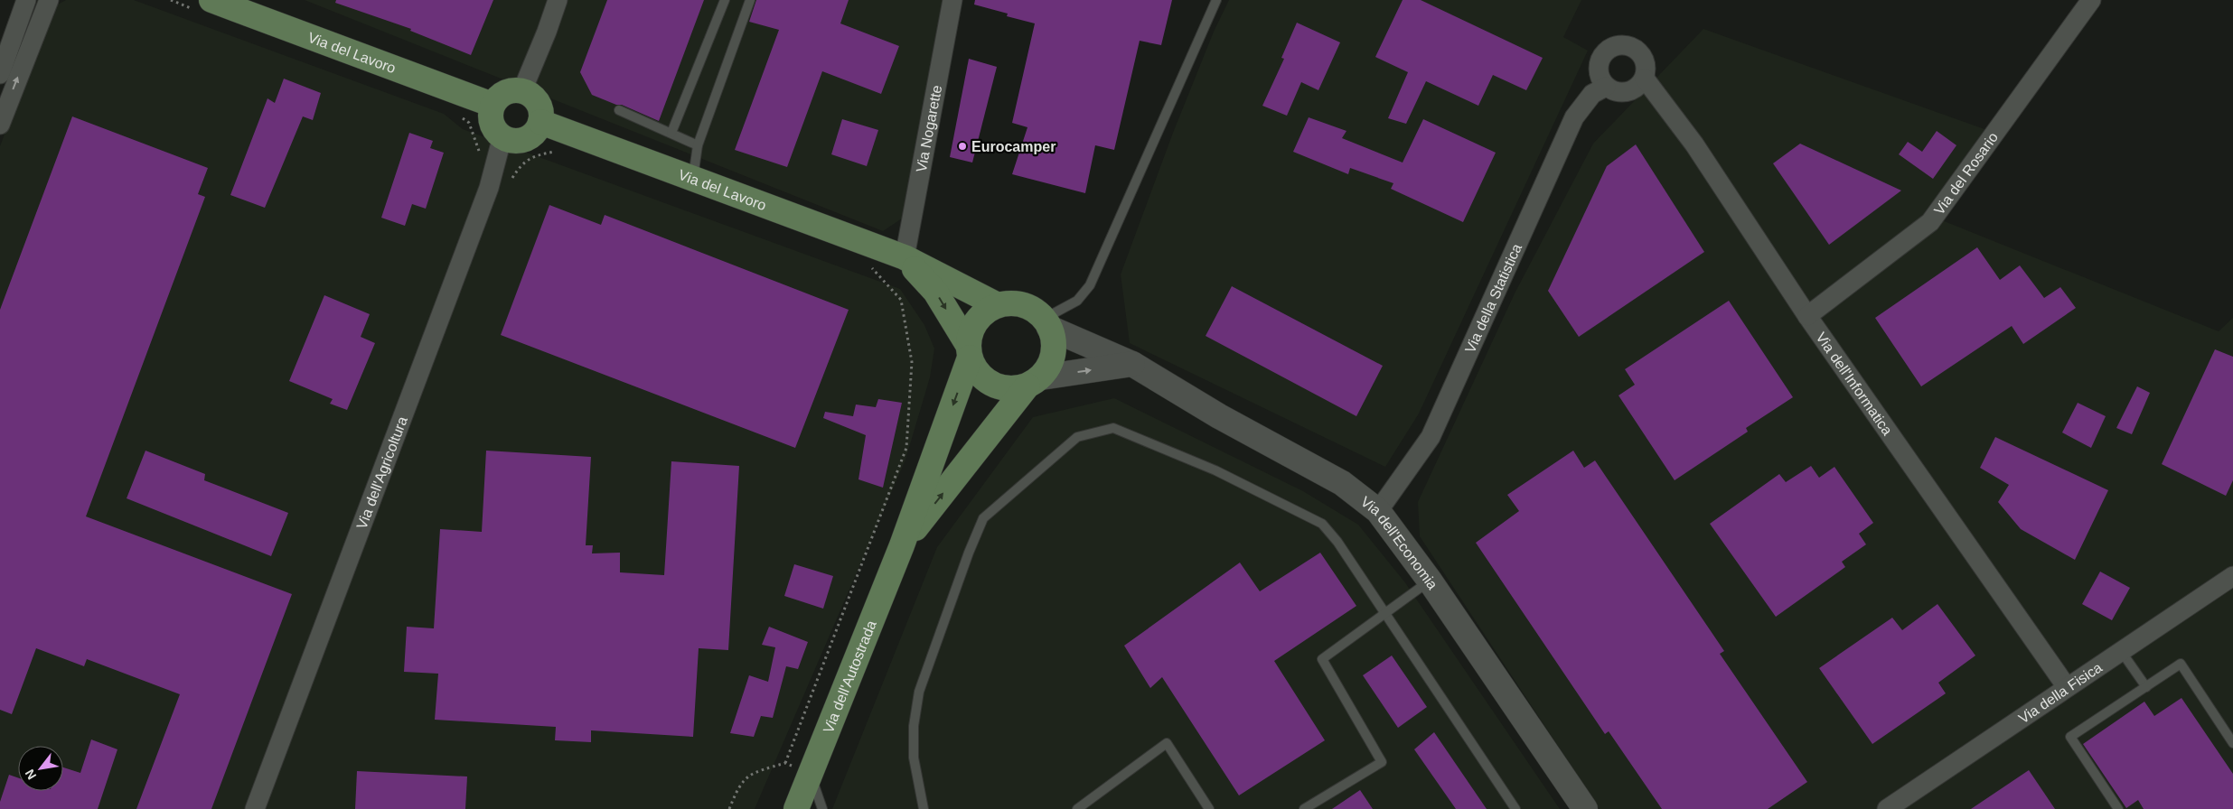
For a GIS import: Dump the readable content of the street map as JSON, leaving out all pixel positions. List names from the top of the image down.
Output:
{
  "streets": {
    "main road": ["Via del Lavoro", "Via dell'Economia", "Via dell'Autostrada"],
    "street": [
      "Via Nogarette",
      "Via del Rosario",
      "Via della Statistica",
      "Via dell'Informatica",
      "Via dell'Agricoltura",
      "Via della Fisica"
    ]
  },
  "crossings": [
    ["Via del Lavoro", "Via Nogarette"],
    ["Via del Lavoro", "Via dell'Agricoltura"],
    ["Via del Lavoro", "Via dell'Economia"],
    ["Via del Lavoro", "Via dell'Autostrada"],
    ["Via del Rosario", "Via dell'Informatica"],
    ["Via della Statistica", "Via dell'Informatica"],
    ["Via della Statistica", "Via dell'Economia"],
    ["Via dell'Informatica", "Via della Fisica"],
    ["Via dell'Economia", "Via dell'Autostrada"]
  ],
  "places": ["Eurocamper"],
  "north": "bottom left"
}
